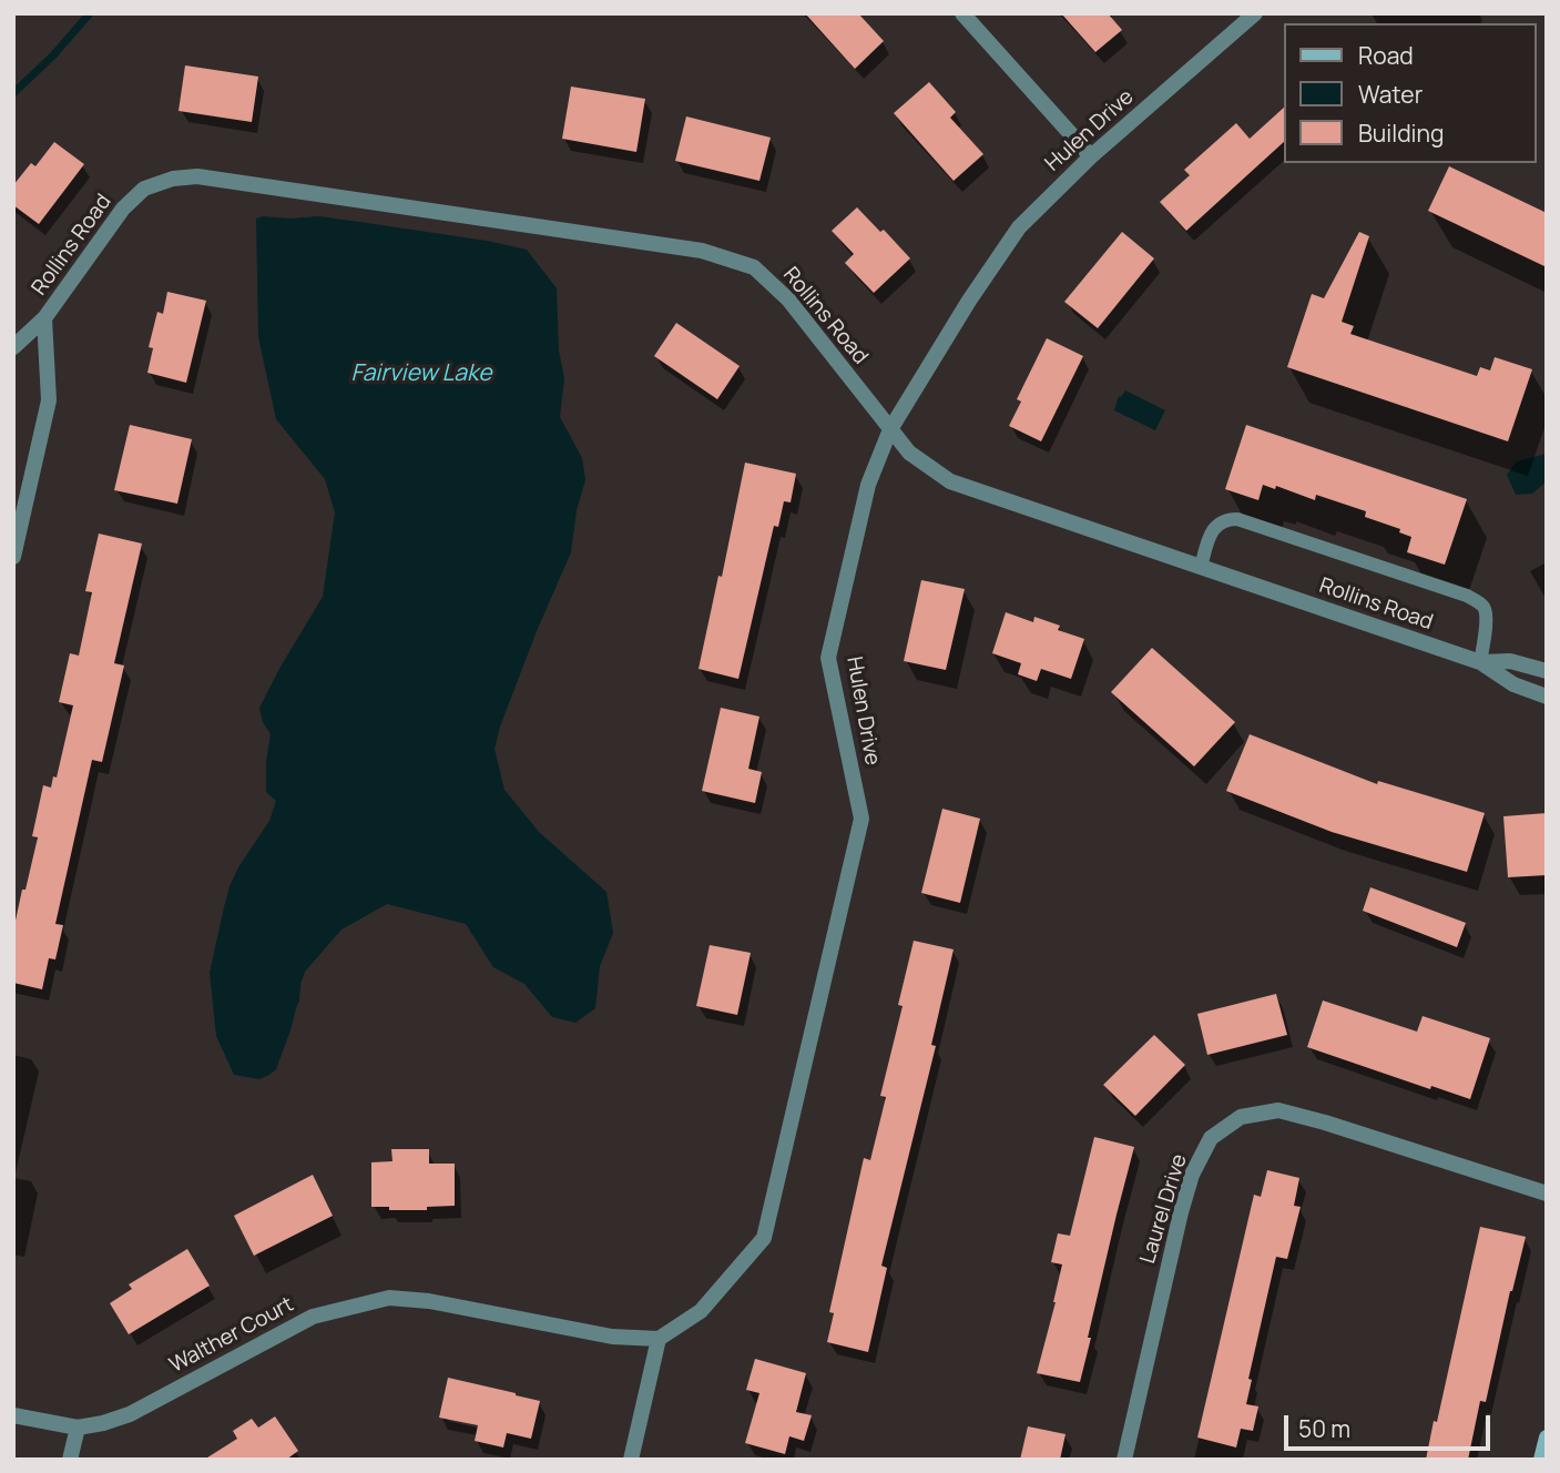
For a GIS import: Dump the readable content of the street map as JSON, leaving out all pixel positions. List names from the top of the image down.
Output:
{
  "streets": {
    "street": [
      "Hulen Drive",
      "Rollins Road",
      "Laurel Drive",
      "Walther Court"
    ]
  },
  "crossings": [
    ["Hulen Drive", "Rollins Road"],
    ["Hulen Drive", "Walther Court"]
  ],
  "water": ["Fairview Lake"],
  "legend": ["Road", "Water", "Building"],
  "scale_bar": "50 m"
}
